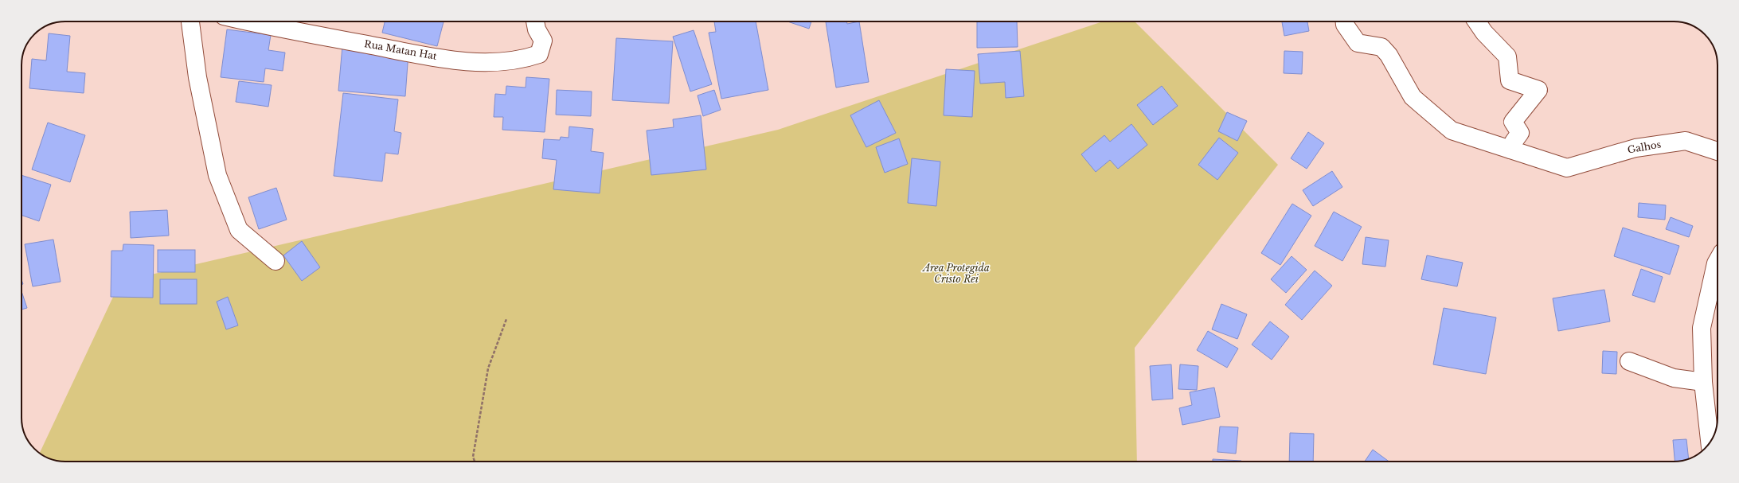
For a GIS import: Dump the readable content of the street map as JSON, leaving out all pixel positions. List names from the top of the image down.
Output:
{
  "streets": {
    "street": ["Rua Matan Hat", "Galhos"]
  },
  "parks": ["Area Protegida Cristo Rei"]
}
